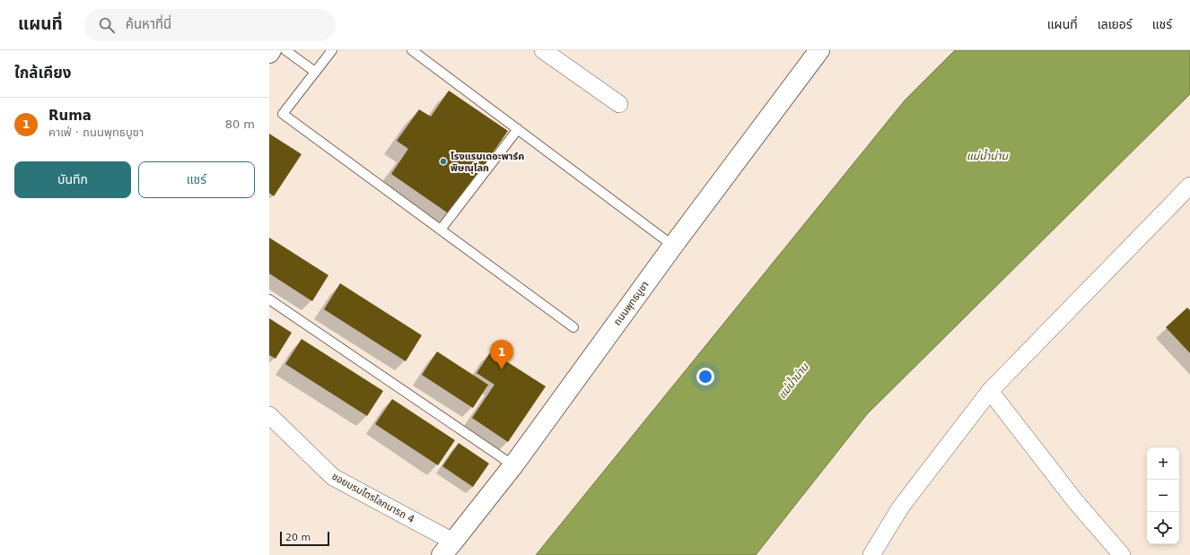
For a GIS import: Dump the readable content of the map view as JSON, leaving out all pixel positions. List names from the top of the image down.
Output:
{
  "streets": {
    "street": ["ถนนพุทธบูชา", "ซอยบรมไตรโลกนารถ 4"]
  },
  "crossings": [
    ["ถนนพุทธบูชา", "ซอยบรมไตรโลกนารถ 4"]
  ],
  "water": ["แม่น้ำน่าน"],
  "places": ["โรงแรมเดอะพาร์ค พิษณุโลก"],
  "scale_bar": "20 m",
  "page": {
    "header": "แผนที่",
    "search": "ค้นหาที่นี่",
    "nav": ["แผนที่", "เลเยอร์", "แชร์"],
    "heading": "ใกล้เคียง",
    "list": [
      {
        "mark": "1",
        "name": "Ruma",
        "note": "คาเฟ่ · ถนนพุทธบูชา",
        "value": "80 m"
      }
    ],
    "buttons": ["บันทึก", "แชร์"],
    "pins": "1",
    "map_buttons": ["+", "−"],
    "scale": "20 m"
  }
}
